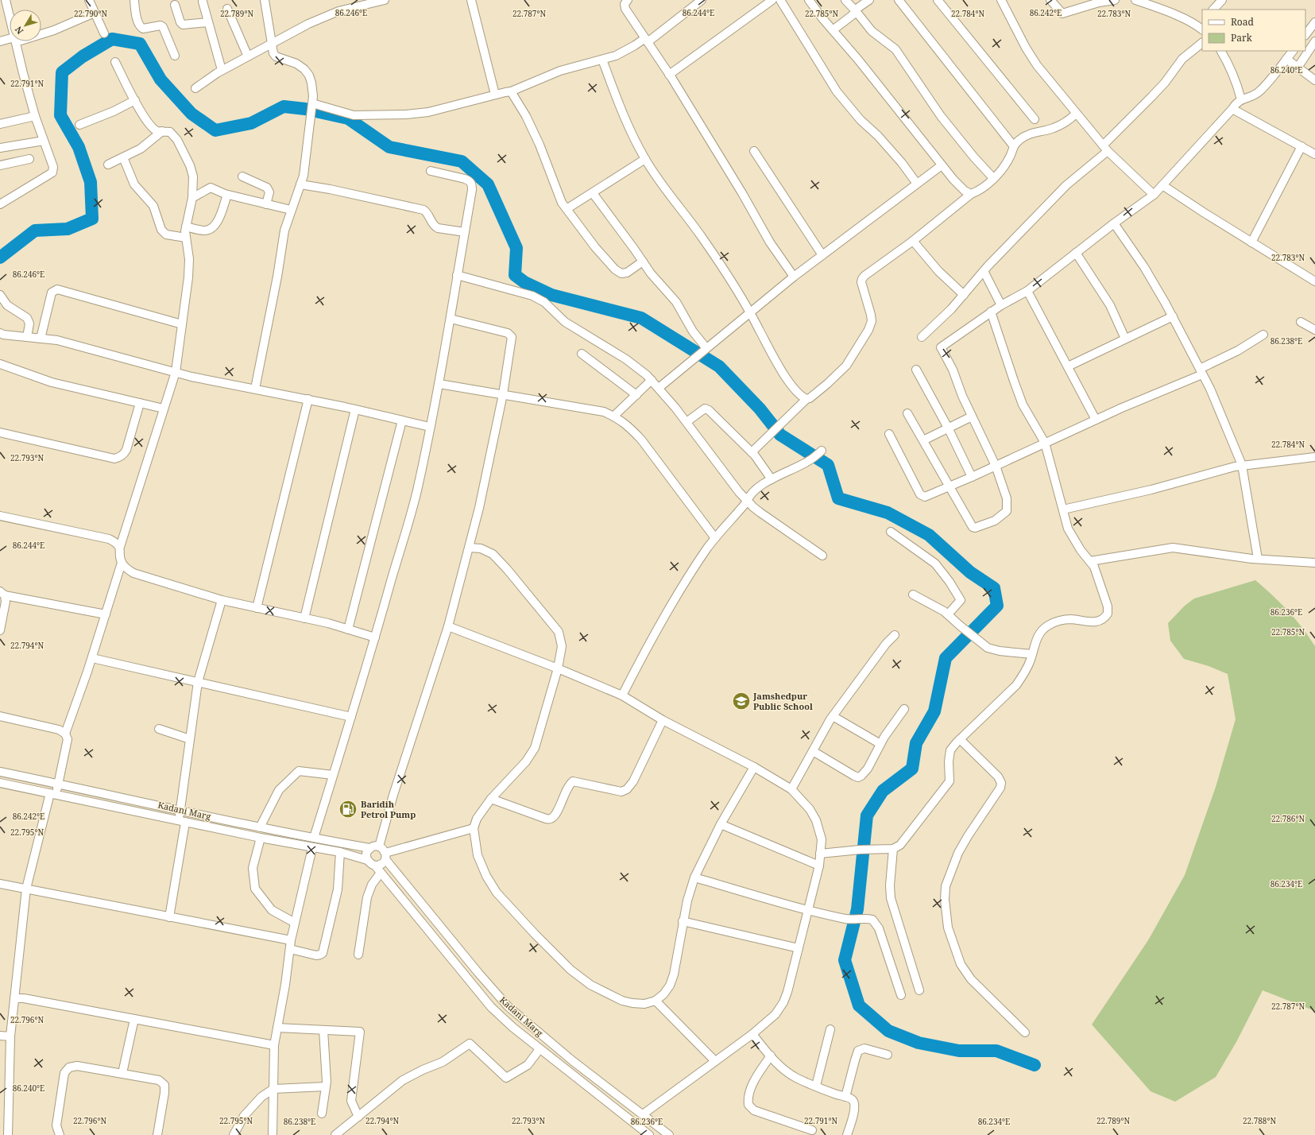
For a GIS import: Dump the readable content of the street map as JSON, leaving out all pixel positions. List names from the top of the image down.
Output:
{
  "streets": {
    "street": ["Kadani Marg"]
  },
  "places": {
    "school or university": ["Jamshedpur Public School"],
    "fuel station": ["Baridih Petrol Pump"]
  },
  "legend": ["Road", "Park"],
  "north": "bottom left",
  "coordinates": [
    "86.246°E",
    "86.242°E",
    "86.244°E",
    "22.790°N",
    "22.789°N",
    "22.787°N",
    "22.785°N",
    "22.784°N",
    "22.783°N",
    "86.240°E",
    "22.791°N",
    "86.238°E",
    "22.793°N",
    "86.236°E",
    "22.794°N",
    "22.786°N",
    "22.795°N",
    "86.234°E",
    "22.796°N",
    "22.788°N"
  ]
}
